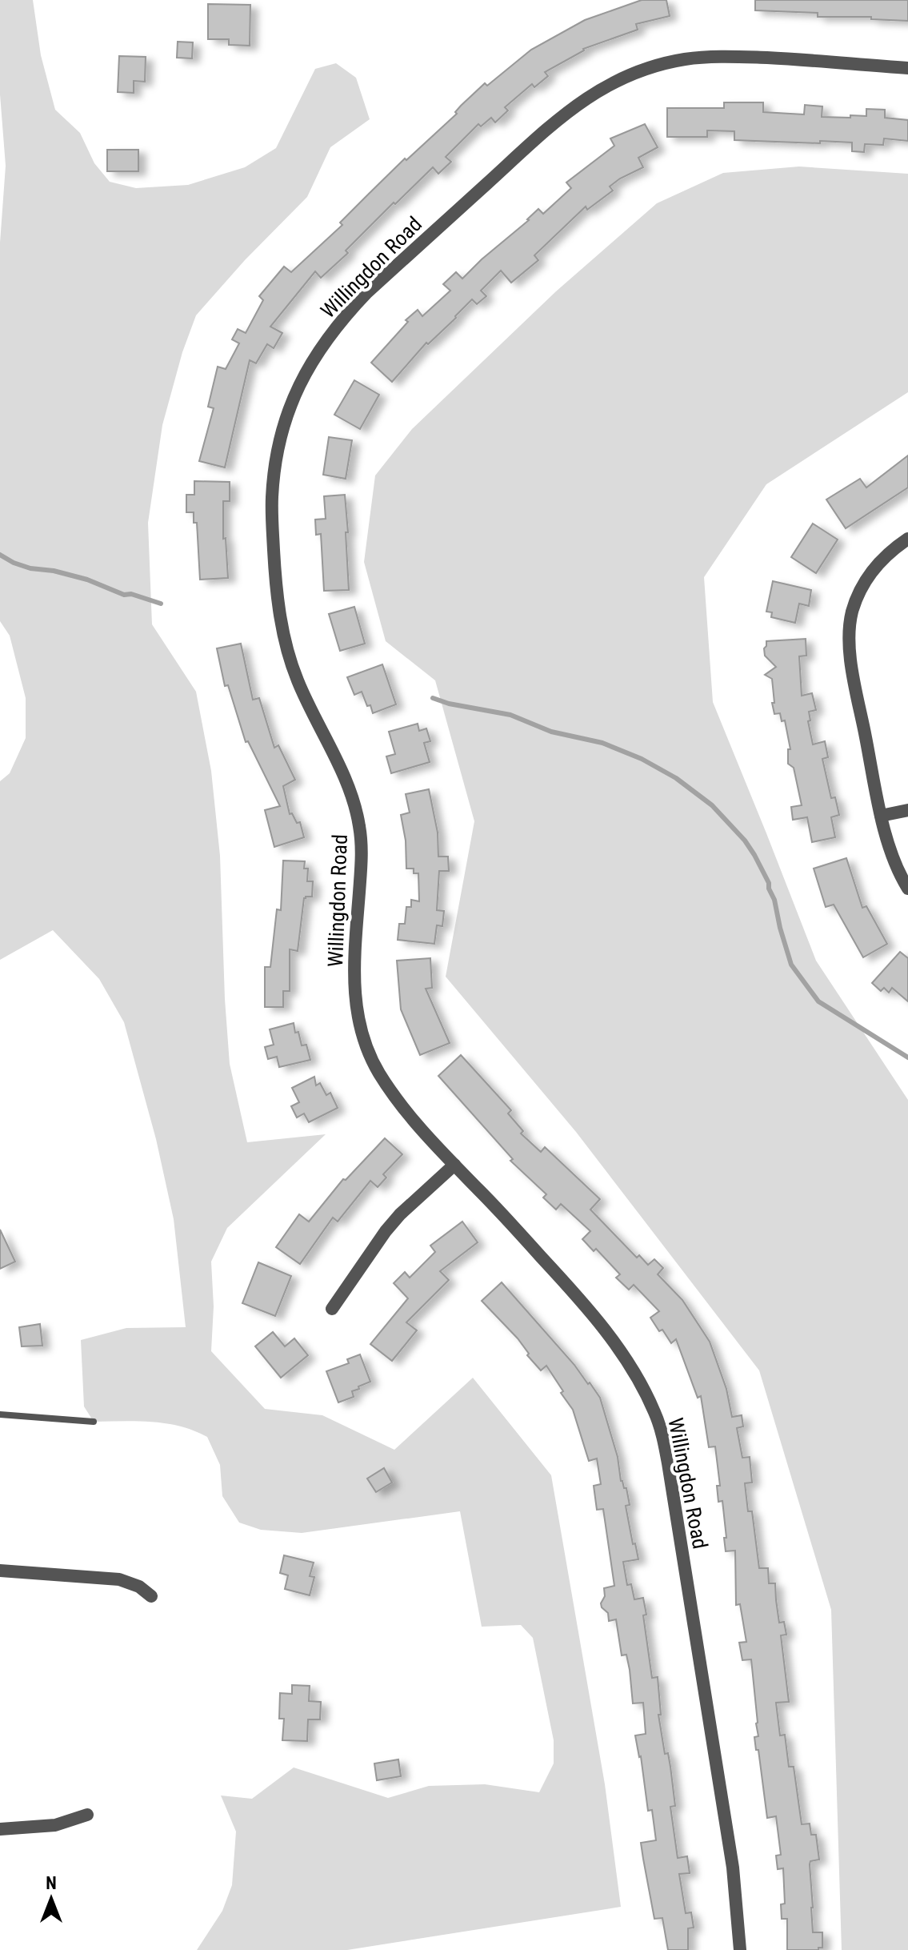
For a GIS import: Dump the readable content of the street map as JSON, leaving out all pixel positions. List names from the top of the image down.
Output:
{
  "streets": {
    "street": ["Willingdon Road"]
  },
  "north": "top"
}
